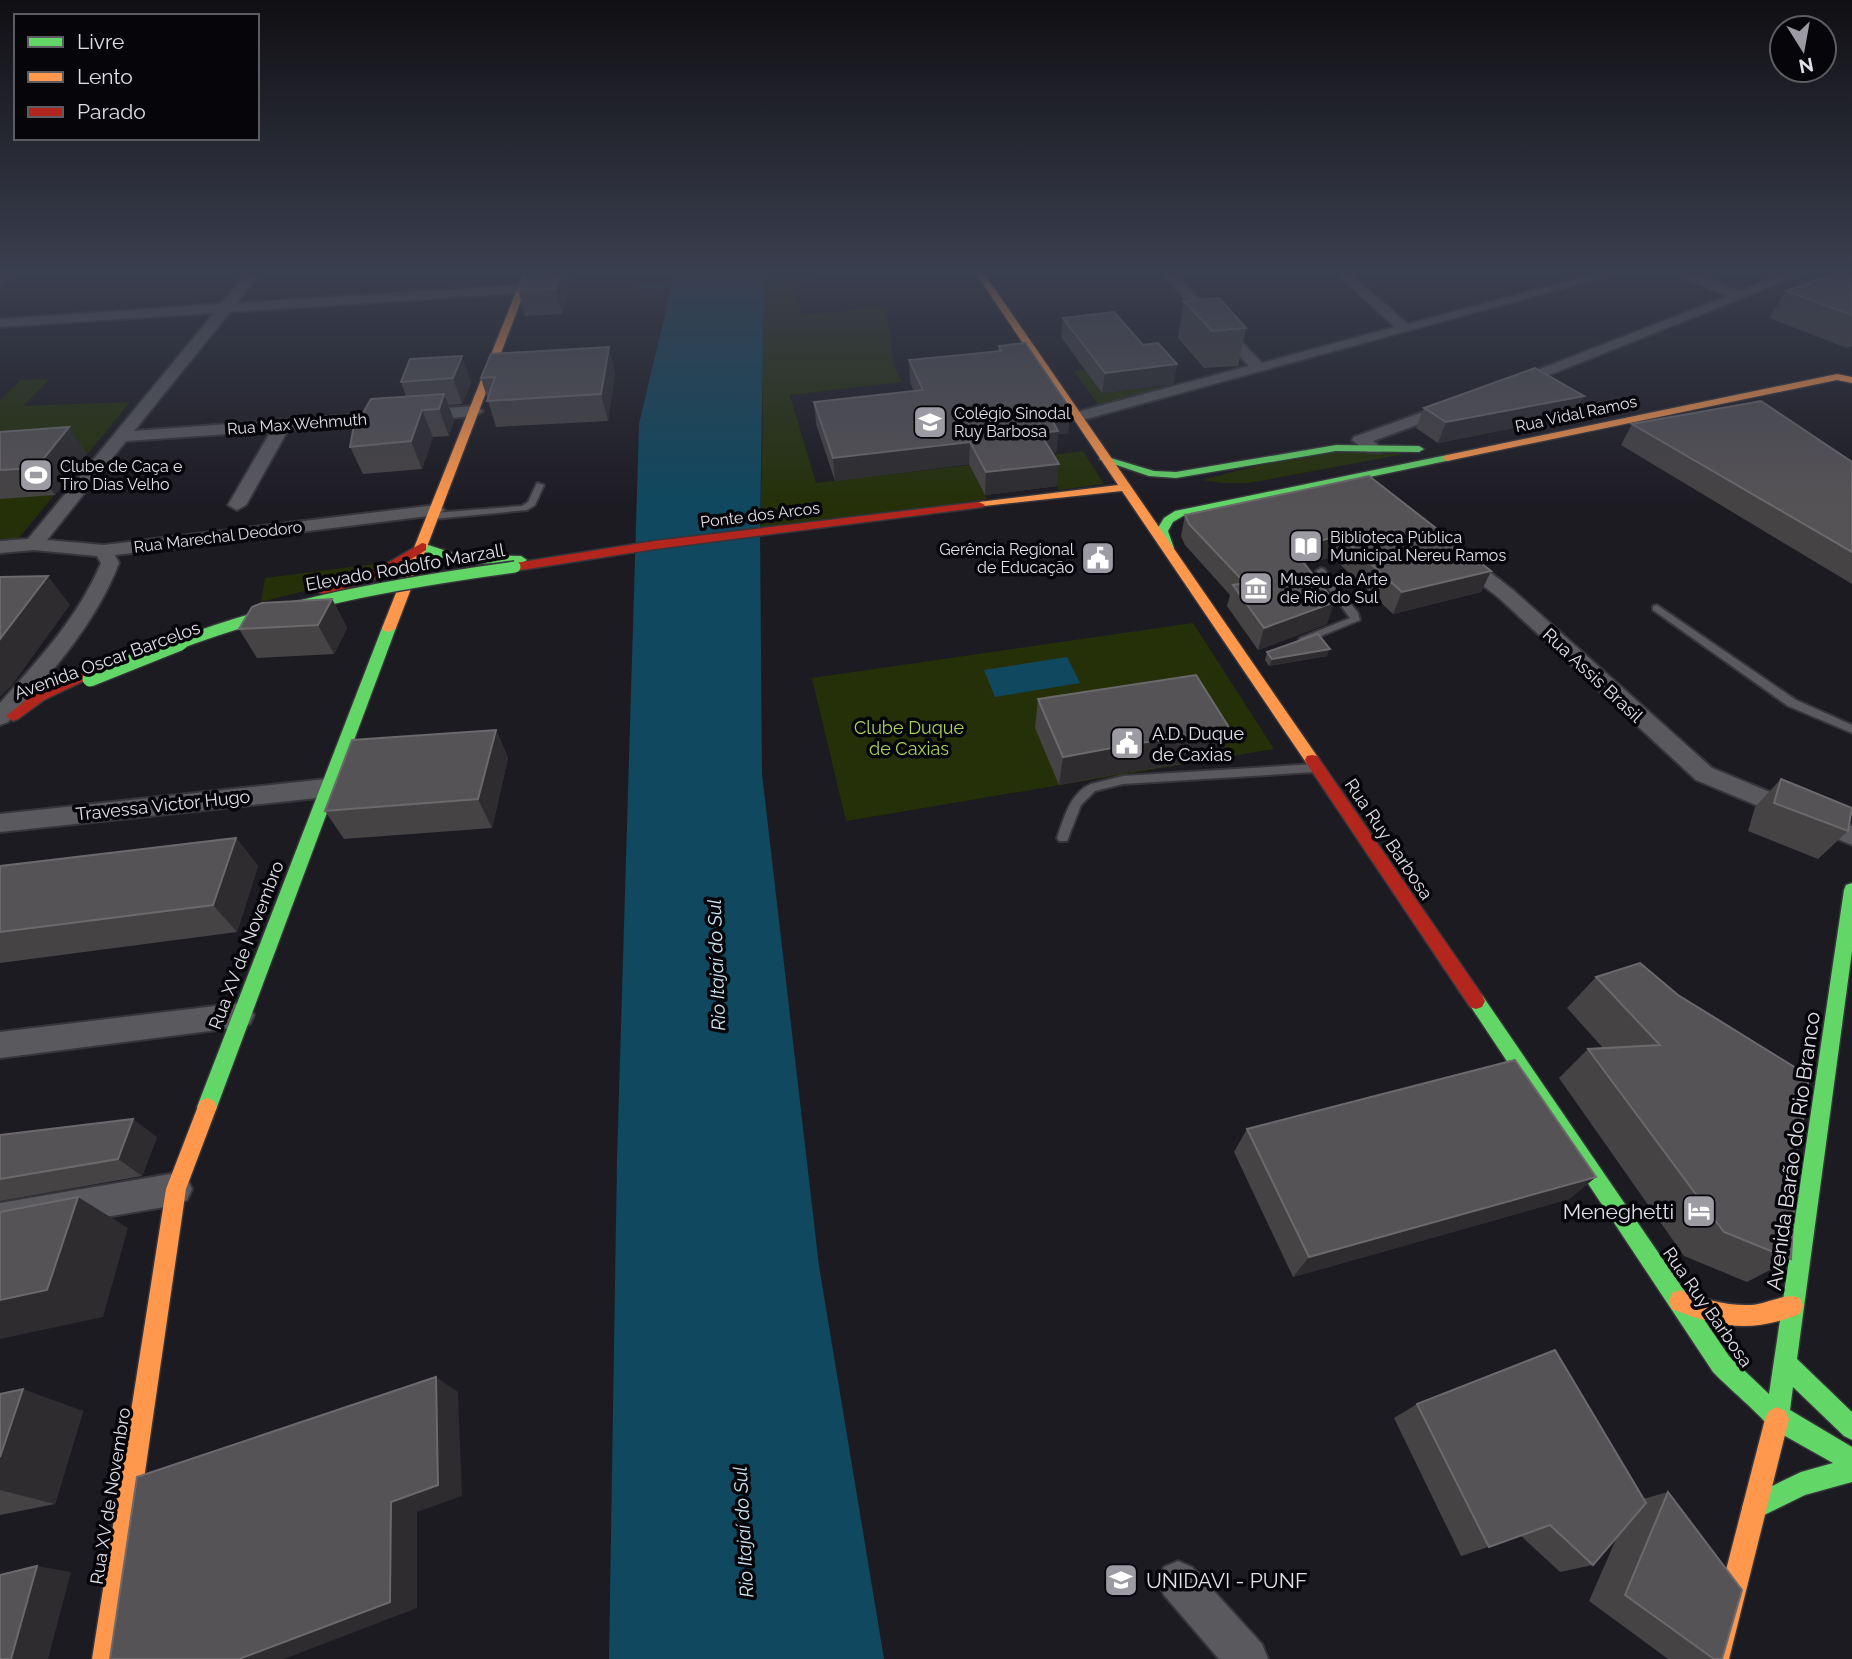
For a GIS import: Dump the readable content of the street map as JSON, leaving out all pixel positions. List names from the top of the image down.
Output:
{
  "streets": {
    "main road": [
      "Rua Vidal Ramos",
      "Ponte dos Arcos",
      "Elevado Rodolfo Marzall",
      "Avenida Oscar Barcelos",
      "Rua Ruy Barbosa",
      "Rua XV de Novembro",
      "Avenida Barão do Rio Branco"
    ],
    "street": [
      "Rua Max Wehmuth",
      "Rua Marechal Deodoro",
      "Rua Assis Brasil",
      "Travessa Victor Hugo"
    ]
  },
  "crossings": [
    ["Rua Vidal Ramos", "Rua Ruy Barbosa"],
    ["Rua Max Wehmuth", "Rua XV de Novembro"],
    ["Ponte dos Arcos", "Elevado Rodolfo Marzall"],
    ["Ponte dos Arcos", "Rua Ruy Barbosa"],
    ["Rua Marechal Deodoro", "Rua XV de Novembro"],
    ["Elevado Rodolfo Marzall", "Avenida Oscar Barcelos"],
    ["Avenida Oscar Barcelos", "Rua XV de Novembro"],
    ["Travessa Victor Hugo", "Rua XV de Novembro"],
    ["Rua Ruy Barbosa", "Avenida Barão do Rio Branco"]
  ],
  "water": ["Rio Itajaí do Sul"],
  "parks": ["Clube Duque de Caxias"],
  "places": {
    "school or university": ["Colégio Sinodal Ruy Barbosa", "UNIDAVI - PUNF"],
    "sports": ["Clube de Caça e Tiro Dias Velho"],
    "library": ["Biblioteca Pública Municipal Nereu Ramos"],
    "public building": ["Gerência Regional de Educação", "A.D. Duque de Caxias"],
    "museum": ["Museu da Arte de Rio do Sul"],
    "hotel": ["Meneghetti"]
  },
  "legend": ["Livre", "Lento", "Parado"],
  "north": "bottom"
}
